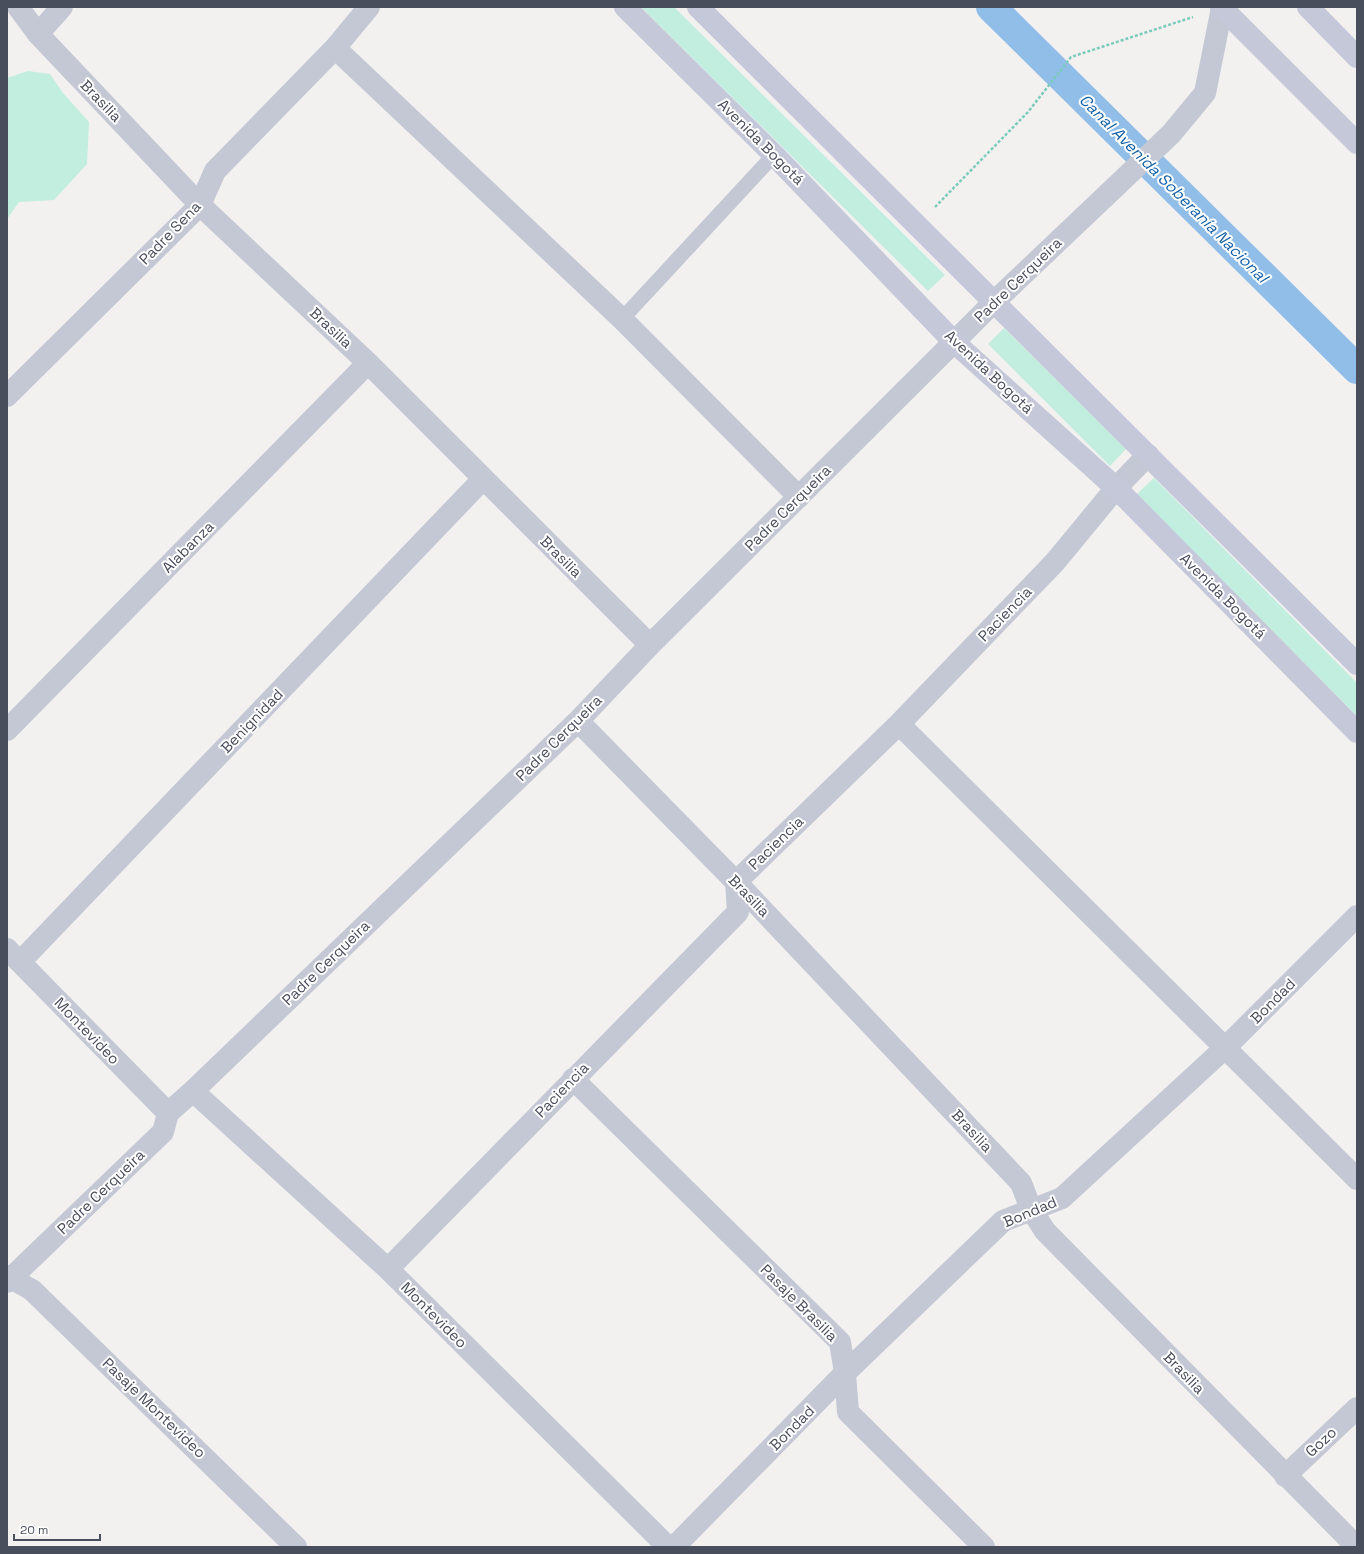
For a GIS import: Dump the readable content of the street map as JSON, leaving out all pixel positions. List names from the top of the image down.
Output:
{
  "streets": {
    "main road": ["Avenida Bogotá"],
    "street": [
      "Brasilia",
      "Padre Sena",
      "Padre Cerqueira",
      "Alabanza",
      "Paciencia",
      "Benignidad",
      "Bondad",
      "Montevideo",
      "Pasaje Brasilia",
      "Pasaje Montevideo",
      "Gozo"
    ]
  },
  "crossings": [
    ["Brasilia", "Padre Sena"],
    ["Brasilia", "Padre Cerqueira"],
    ["Brasilia", "Alabanza"],
    ["Brasilia", "Paciencia"],
    ["Brasilia", "Benignidad"],
    ["Brasilia", "Bondad"],
    ["Brasilia", "Gozo"],
    ["Avenida Bogotá", "Padre Cerqueira"],
    ["Avenida Bogotá", "Paciencia"],
    ["Padre Cerqueira", "Montevideo"],
    ["Padre Cerqueira", "Pasaje Montevideo"],
    ["Paciencia", "Montevideo"],
    ["Paciencia", "Pasaje Brasilia"],
    ["Benignidad", "Montevideo"],
    ["Bondad", "Pasaje Brasilia"]
  ],
  "water": ["Canal Avenida Soberanía Nacional"],
  "scale_bar": "20 m"
}
